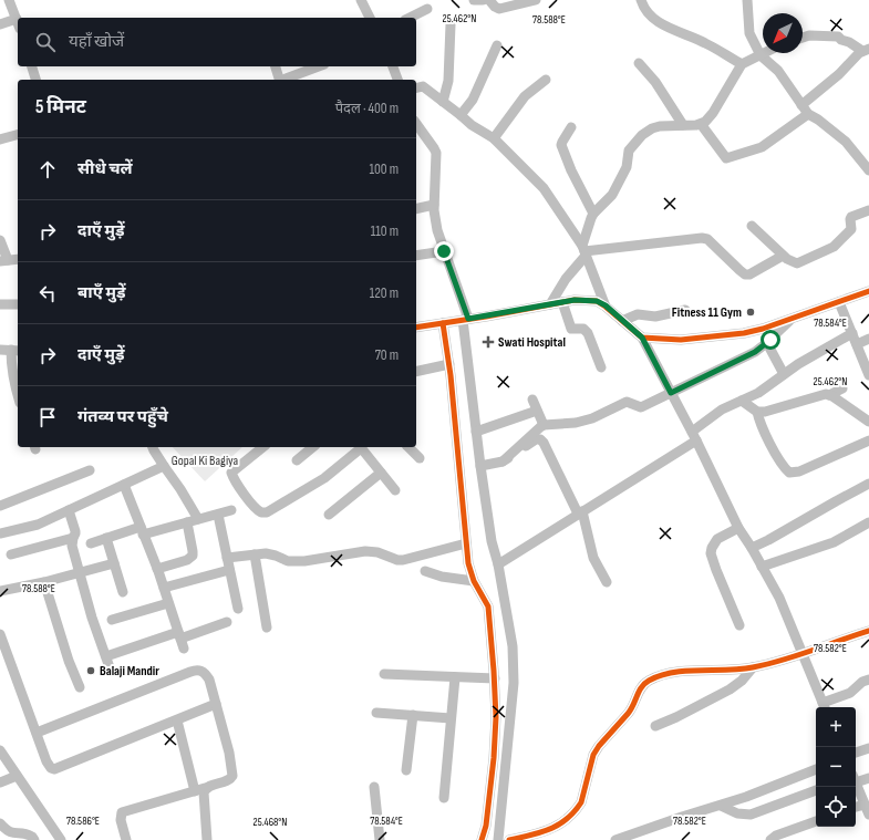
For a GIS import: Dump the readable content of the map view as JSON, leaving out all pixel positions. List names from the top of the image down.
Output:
{
  "parks": ["Gopal Ki Bagiya"],
  "places": {
    "other": ["Fitness 11 Gym", "Balaji Mandir"],
    "health": ["Swati Hospital"]
  },
  "north": "bottom left",
  "page": {
    "search": "यहाँ खोजें",
    "heading": ["5 मिनट", "पैदल · 400 m"],
    "list": [
      ["सीधे चलें", "100 m"],
      ["दाएँ मुड़ें", "110 m"],
      ["बाएँ मुड़ें", "120 m"],
      ["दाएँ मुड़ें", "70 m"],
      "गंतव्य पर पहुँचे"
    ],
    "map_buttons": ["+", "−"]
  },
  "coordinates": [
    "25.462°N",
    "78.588°E",
    "78.584°E",
    "78.582°E",
    "78.586°E",
    "25.468°N"
  ]
}
